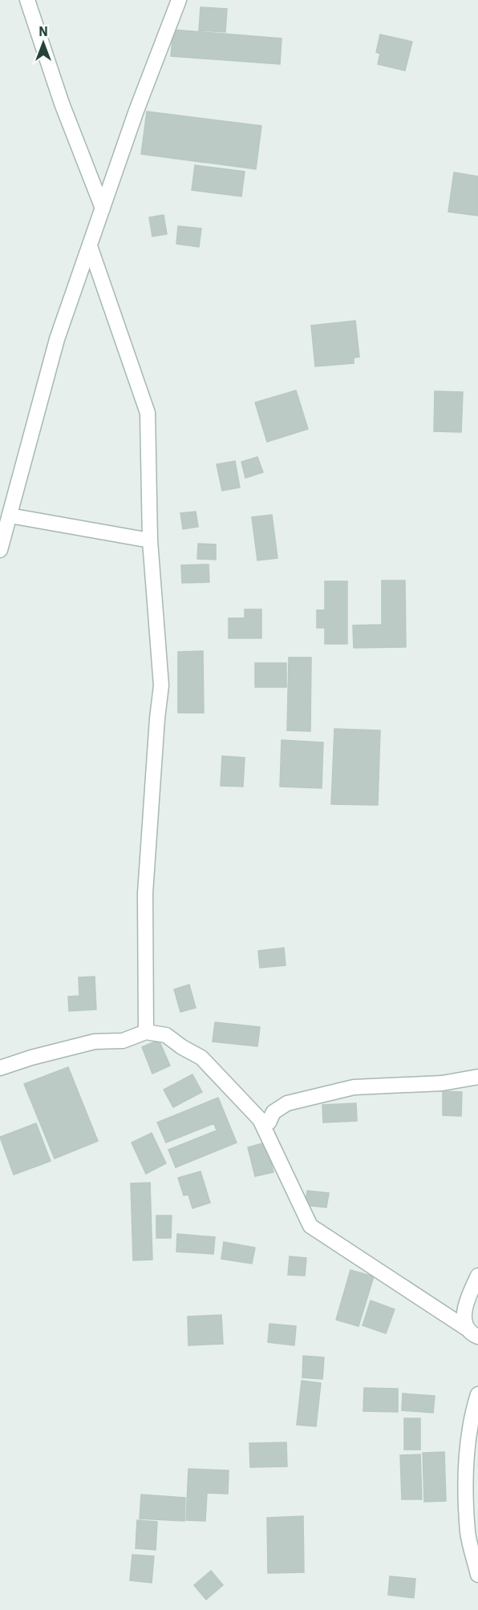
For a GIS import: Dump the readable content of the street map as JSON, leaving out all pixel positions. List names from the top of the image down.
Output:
{
  "north": "top"
}
